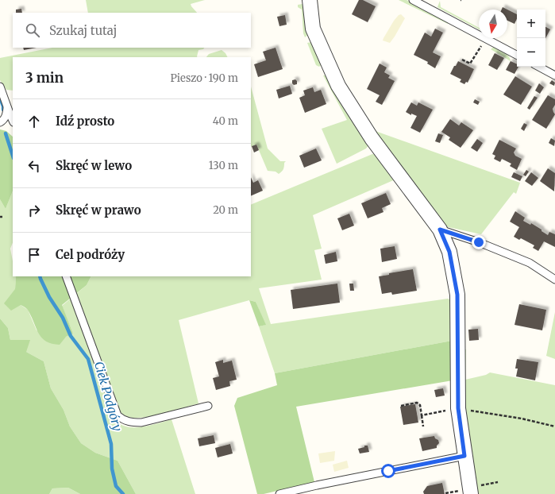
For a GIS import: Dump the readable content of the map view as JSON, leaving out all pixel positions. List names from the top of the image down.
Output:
{
  "water": ["Ciek Podgóry"],
  "north": "bottom",
  "page": {
    "map_buttons": ["+", "−"],
    "search": "Szukaj tutaj",
    "heading": ["3 min", "Pieszo · 190 m"],
    "list": [
      ["Idź prosto", "40 m"],
      ["Skręć w lewo", "130 m"],
      ["Skręć w prawo", "20 m"],
      "Cel podróży"
    ]
  }
}
